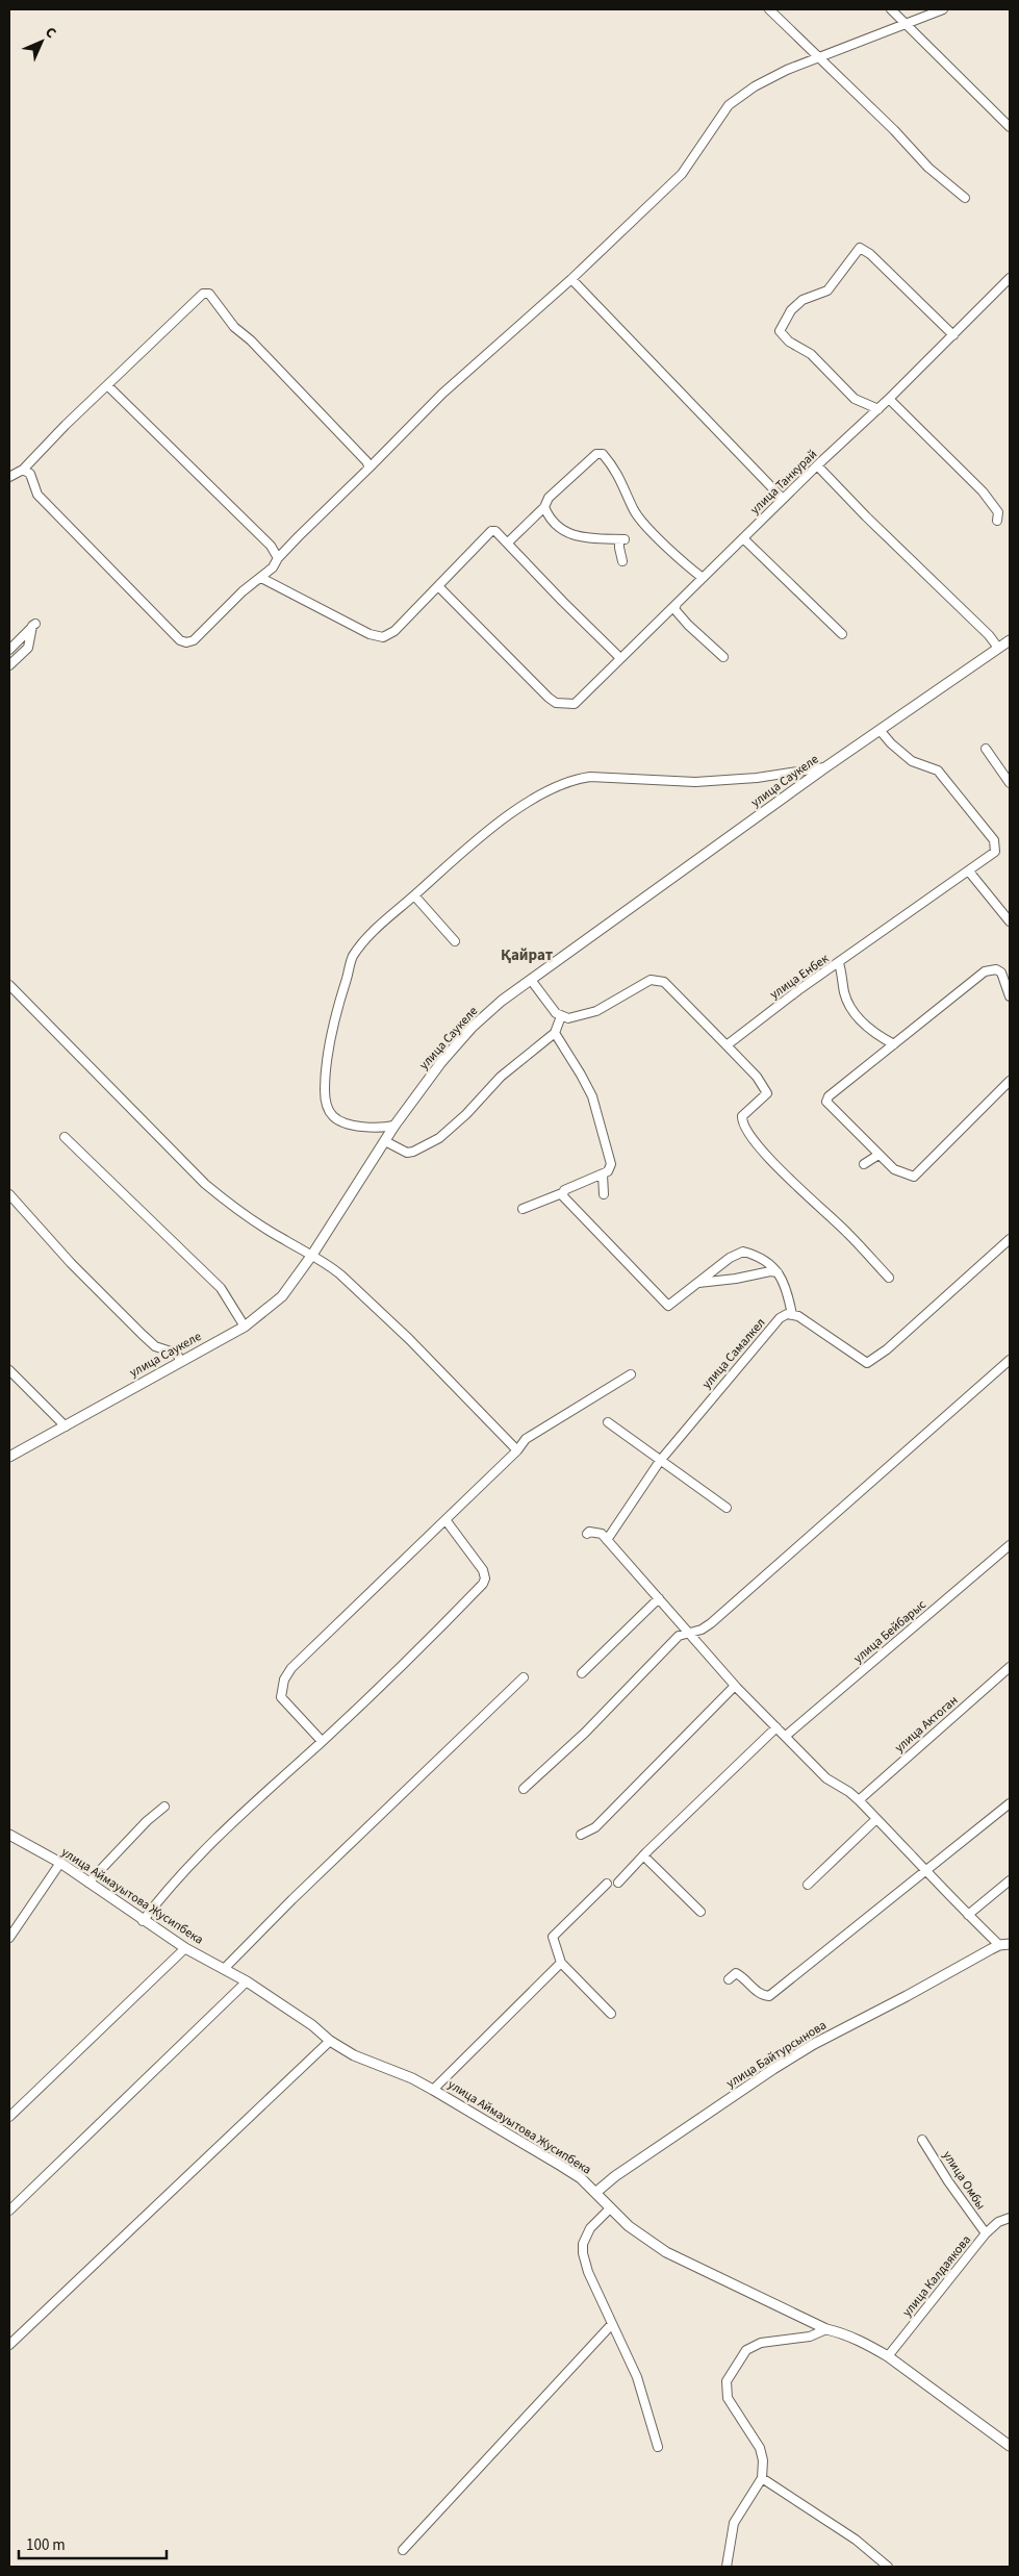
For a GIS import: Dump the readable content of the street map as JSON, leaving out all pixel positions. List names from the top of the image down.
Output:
{
  "streets": {
    "street": [
      "улица Танкурай",
      "улица Саукеле",
      "улица Енбек",
      "улица Самалкел",
      "улица Бейбарыс",
      "улица Актоган",
      "улица Аймауытова Жусипбека",
      "улица Байтурсынова",
      "улица Омбы",
      "улица Калдаякова"
    ]
  },
  "crossings": [
    ["улица Саукеле", "улица Енбек"],
    ["улица Аймауытова Жусипбека", "улица Байтурсынова"],
    ["улица Аймауытова Жусипбека", "улица Калдаякова"],
    ["улица Омбы", "улица Калдаякова"]
  ],
  "districts": ["Қайрат"],
  "scale_bar": "100 m",
  "north": "top right"
}
